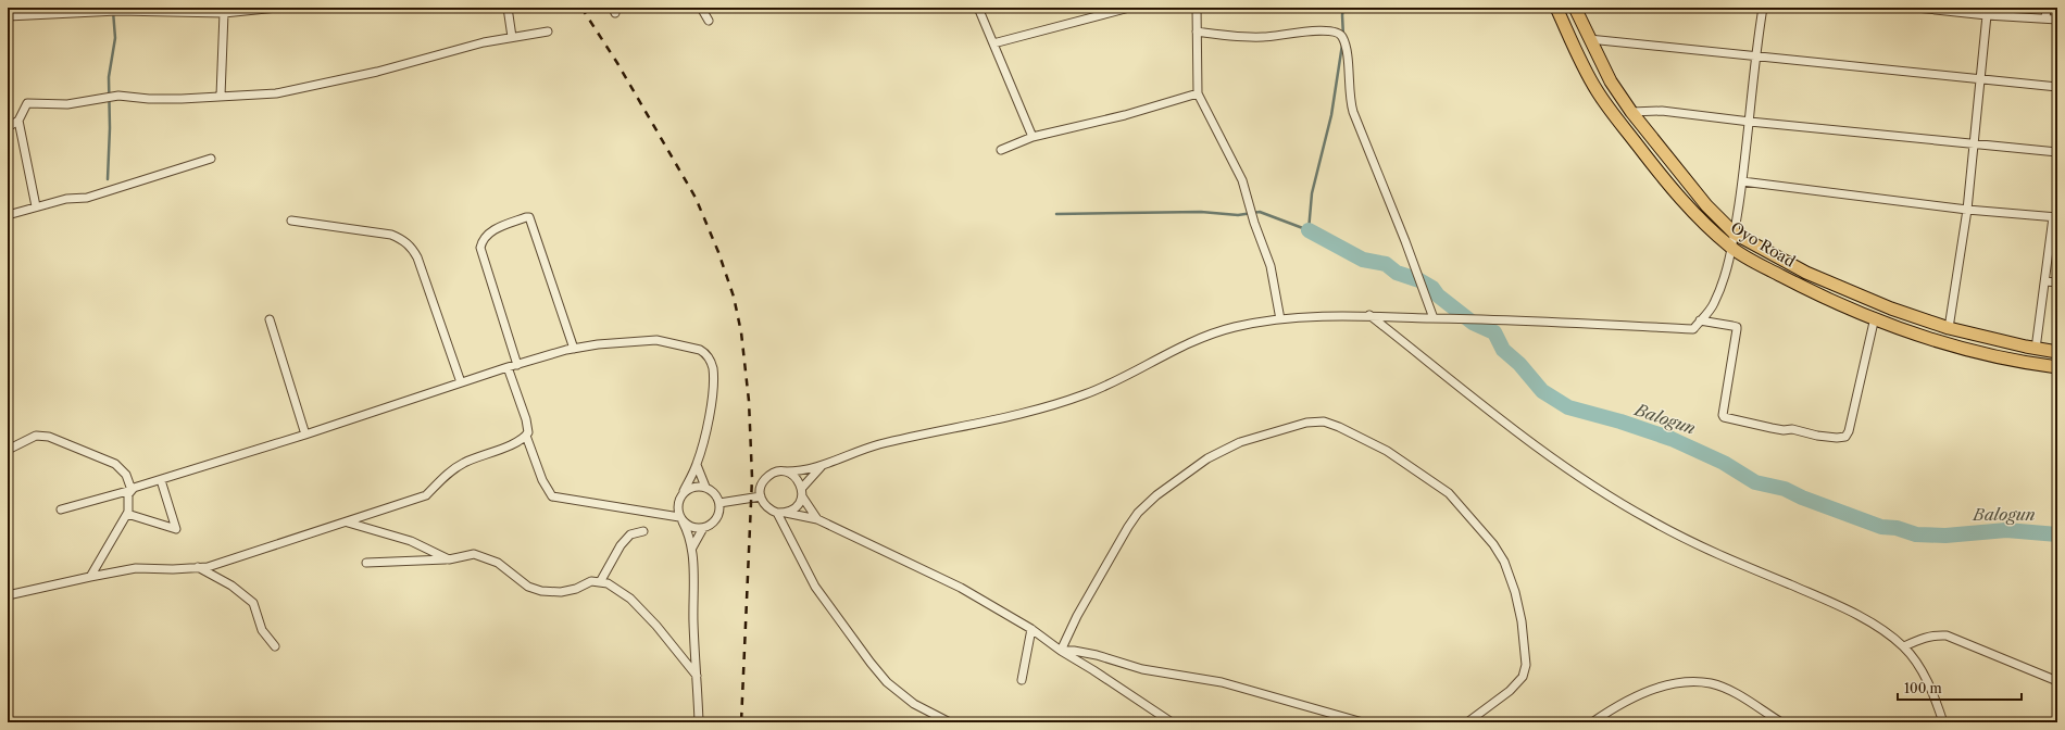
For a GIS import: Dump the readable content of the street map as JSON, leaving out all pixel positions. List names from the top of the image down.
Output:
{
  "streets": {
    "main road": ["Oyo Road"]
  },
  "water": ["Balogun"],
  "scale_bar": "100 m"
}
